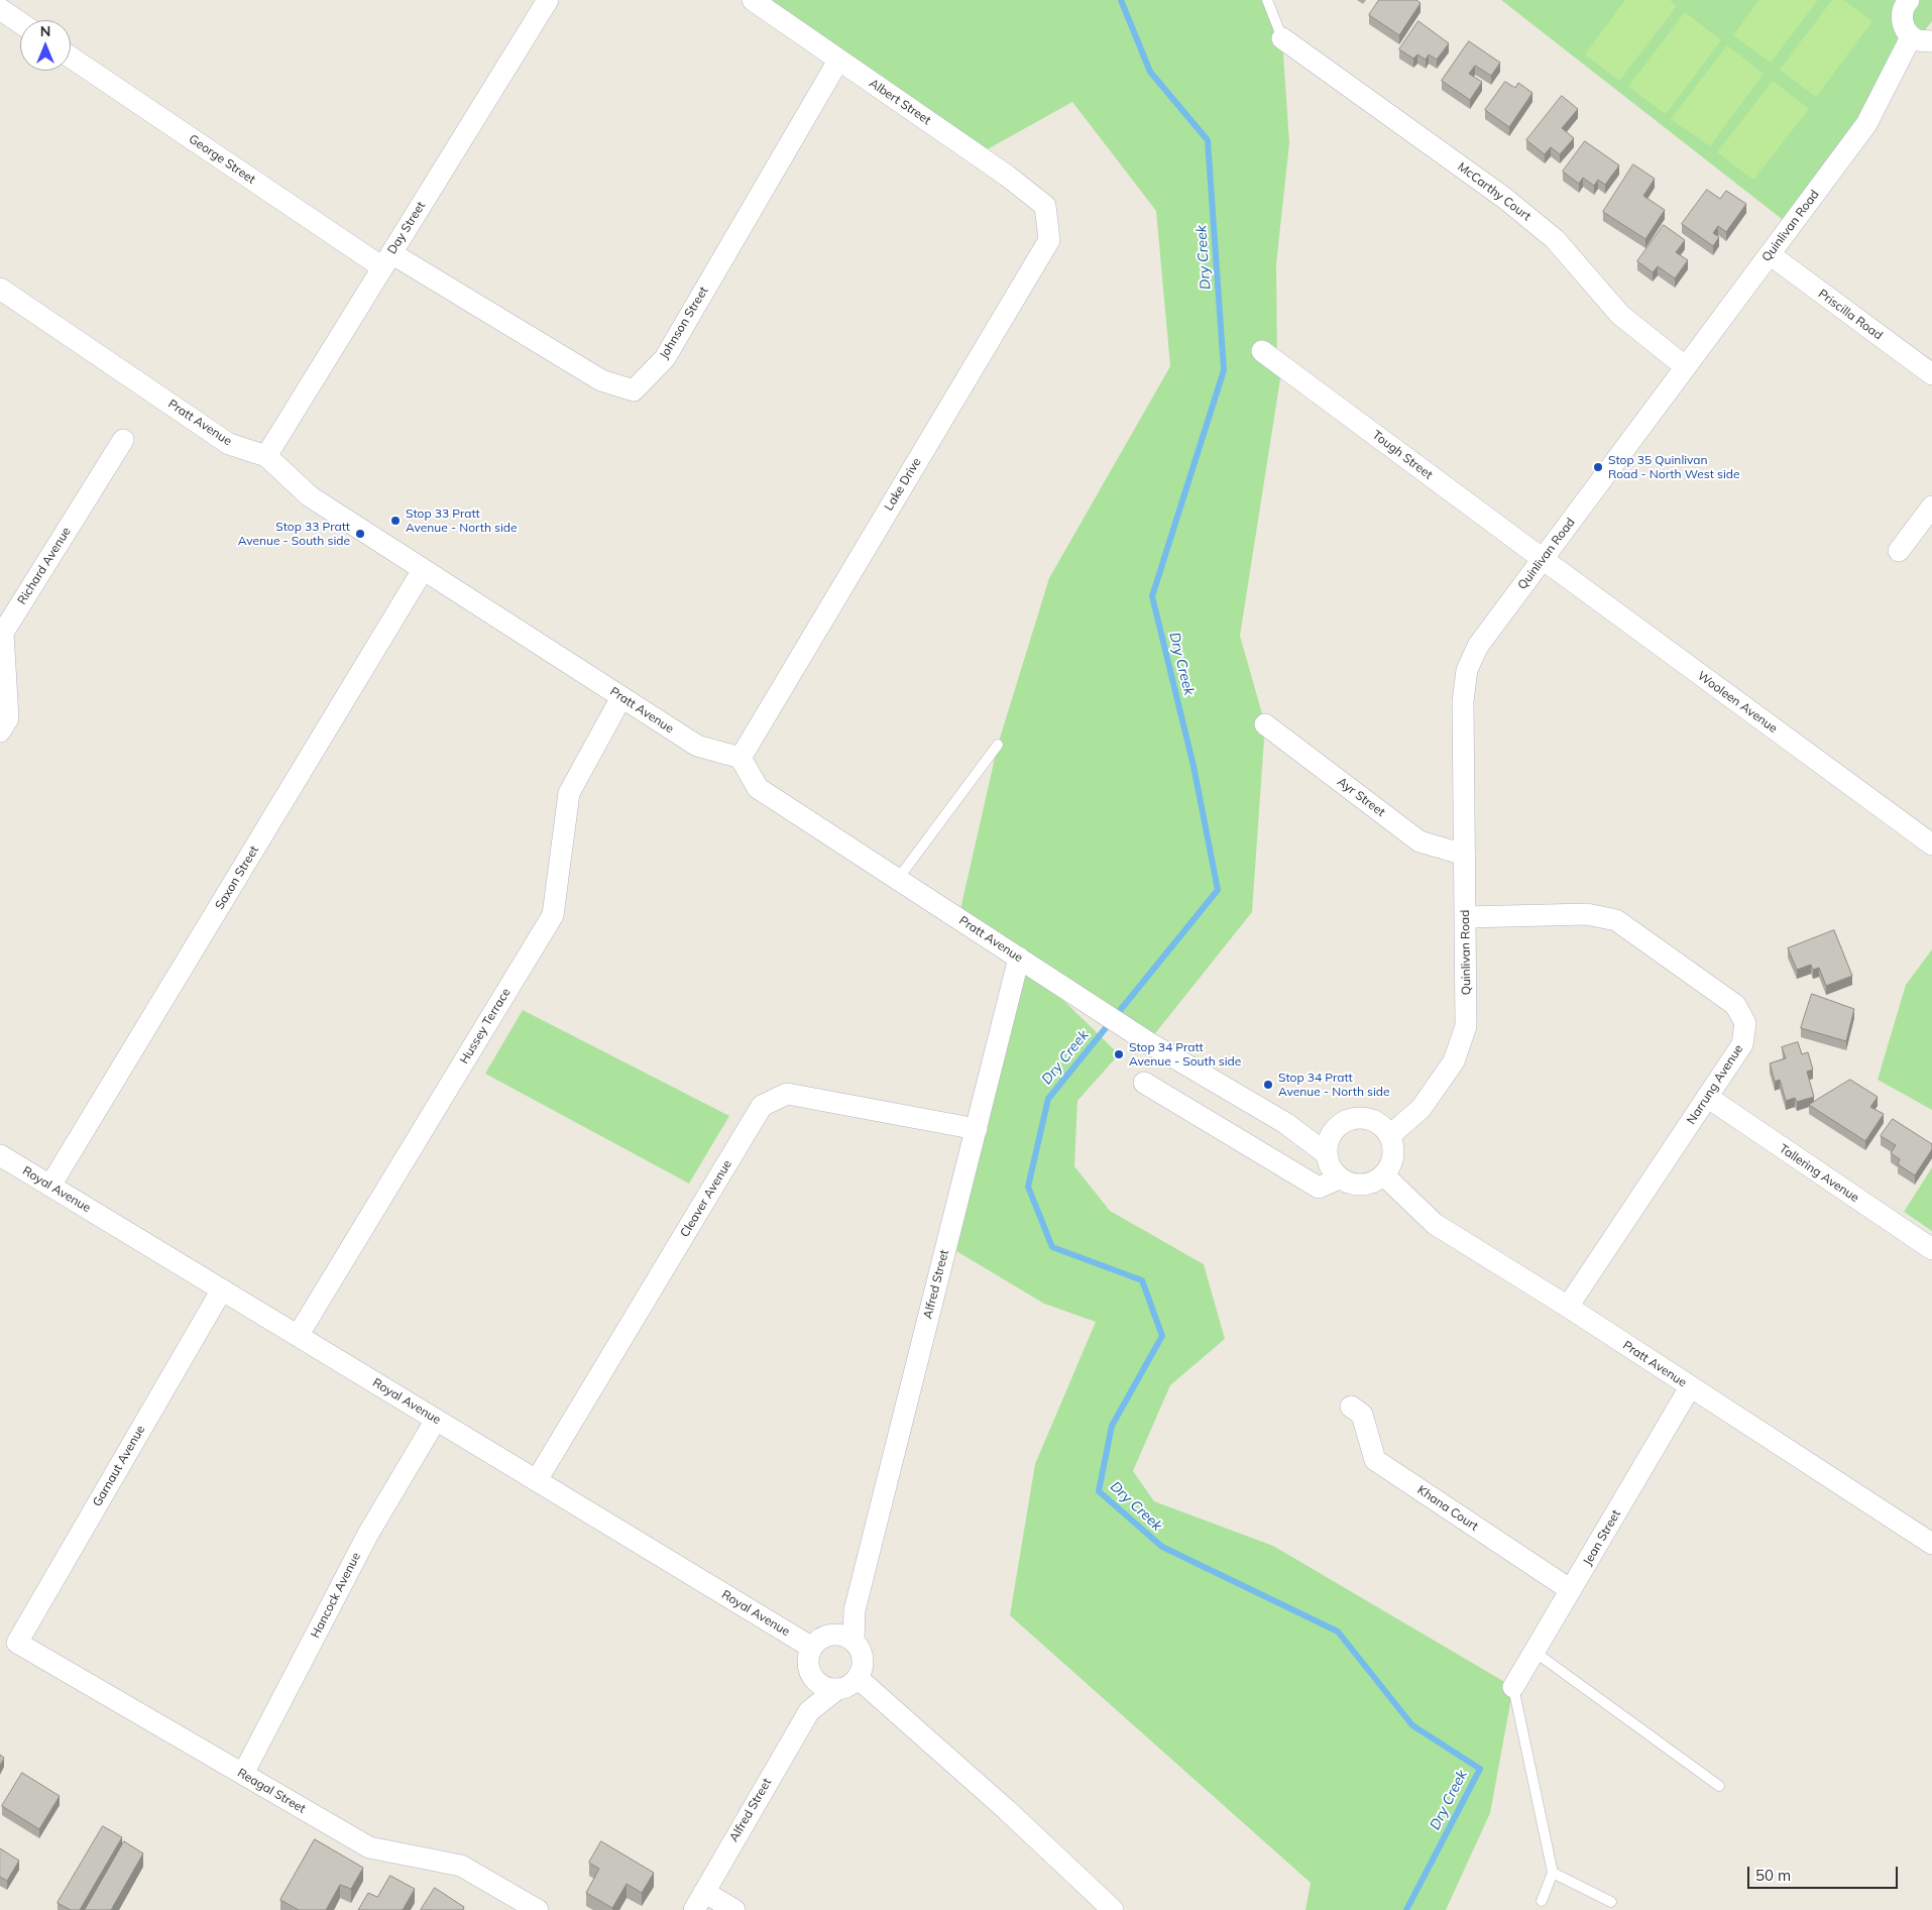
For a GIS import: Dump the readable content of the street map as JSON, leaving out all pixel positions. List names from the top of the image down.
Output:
{
  "streets": {
    "street": [
      "Albert Street",
      "George Street",
      "McCarthy Court",
      "Quinlivan Road",
      "Day Street",
      "Priscilla Road",
      "Johnson Street",
      "Pratt Avenue",
      "Tough Street",
      "Lake Drive",
      "Richard Avenue",
      "Wooleen Avenue",
      "Ayr Street",
      "Saxon Street",
      "Hussey Terrace",
      "Narrung Avenue",
      "Tallering Avenue",
      "Royal Avenue",
      "Cleaver Avenue",
      "Alfred Street",
      "Garnaut Avenue",
      "Khana Court",
      "Jean Street",
      "Hancock Avenue",
      "Reagal Street"
    ]
  },
  "crossings": [
    ["Albert Street", "Johnson Street"],
    ["Albert Street", "Lake Drive"],
    ["George Street", "Day Street"],
    ["George Street", "Johnson Street"],
    ["McCarthy Court", "Quinlivan Road"],
    ["Quinlivan Road", "Priscilla Road"],
    ["Quinlivan Road", "Pratt Avenue"],
    ["Quinlivan Road", "Tough Street"],
    ["Quinlivan Road", "Wooleen Avenue"],
    ["Quinlivan Road", "Ayr Street"],
    ["Quinlivan Road", "Narrung Avenue"],
    ["Day Street", "Johnson Street"],
    ["Day Street", "Pratt Avenue"],
    ["Pratt Avenue", "Lake Drive"],
    ["Pratt Avenue", "Saxon Street"],
    ["Pratt Avenue", "Hussey Terrace"],
    ["Pratt Avenue", "Narrung Avenue"],
    ["Pratt Avenue", "Alfred Street"],
    ["Pratt Avenue", "Jean Street"],
    ["Tough Street", "Wooleen Avenue"],
    ["Saxon Street", "Royal Avenue"],
    ["Hussey Terrace", "Royal Avenue"],
    ["Narrung Avenue", "Tallering Avenue"],
    ["Royal Avenue", "Cleaver Avenue"],
    ["Royal Avenue", "Alfred Street"],
    ["Royal Avenue", "Garnaut Avenue"],
    ["Royal Avenue", "Hancock Avenue"],
    ["Cleaver Avenue", "Alfred Street"],
    ["Garnaut Avenue", "Reagal Street"],
    ["Khana Court", "Jean Street"],
    ["Hancock Avenue", "Reagal Street"]
  ],
  "water": ["Dry Creek"],
  "places": [
    "Stop 35 Quinlivan Road - North West side",
    "Stop 33 Pratt Avenue - North side",
    "Stop 33 Pratt Avenue - South side",
    "Stop 34 Pratt Avenue - South side",
    "Stop 34 Pratt Avenue - North side"
  ],
  "scale_bar": "50 m",
  "north": "top"
}
